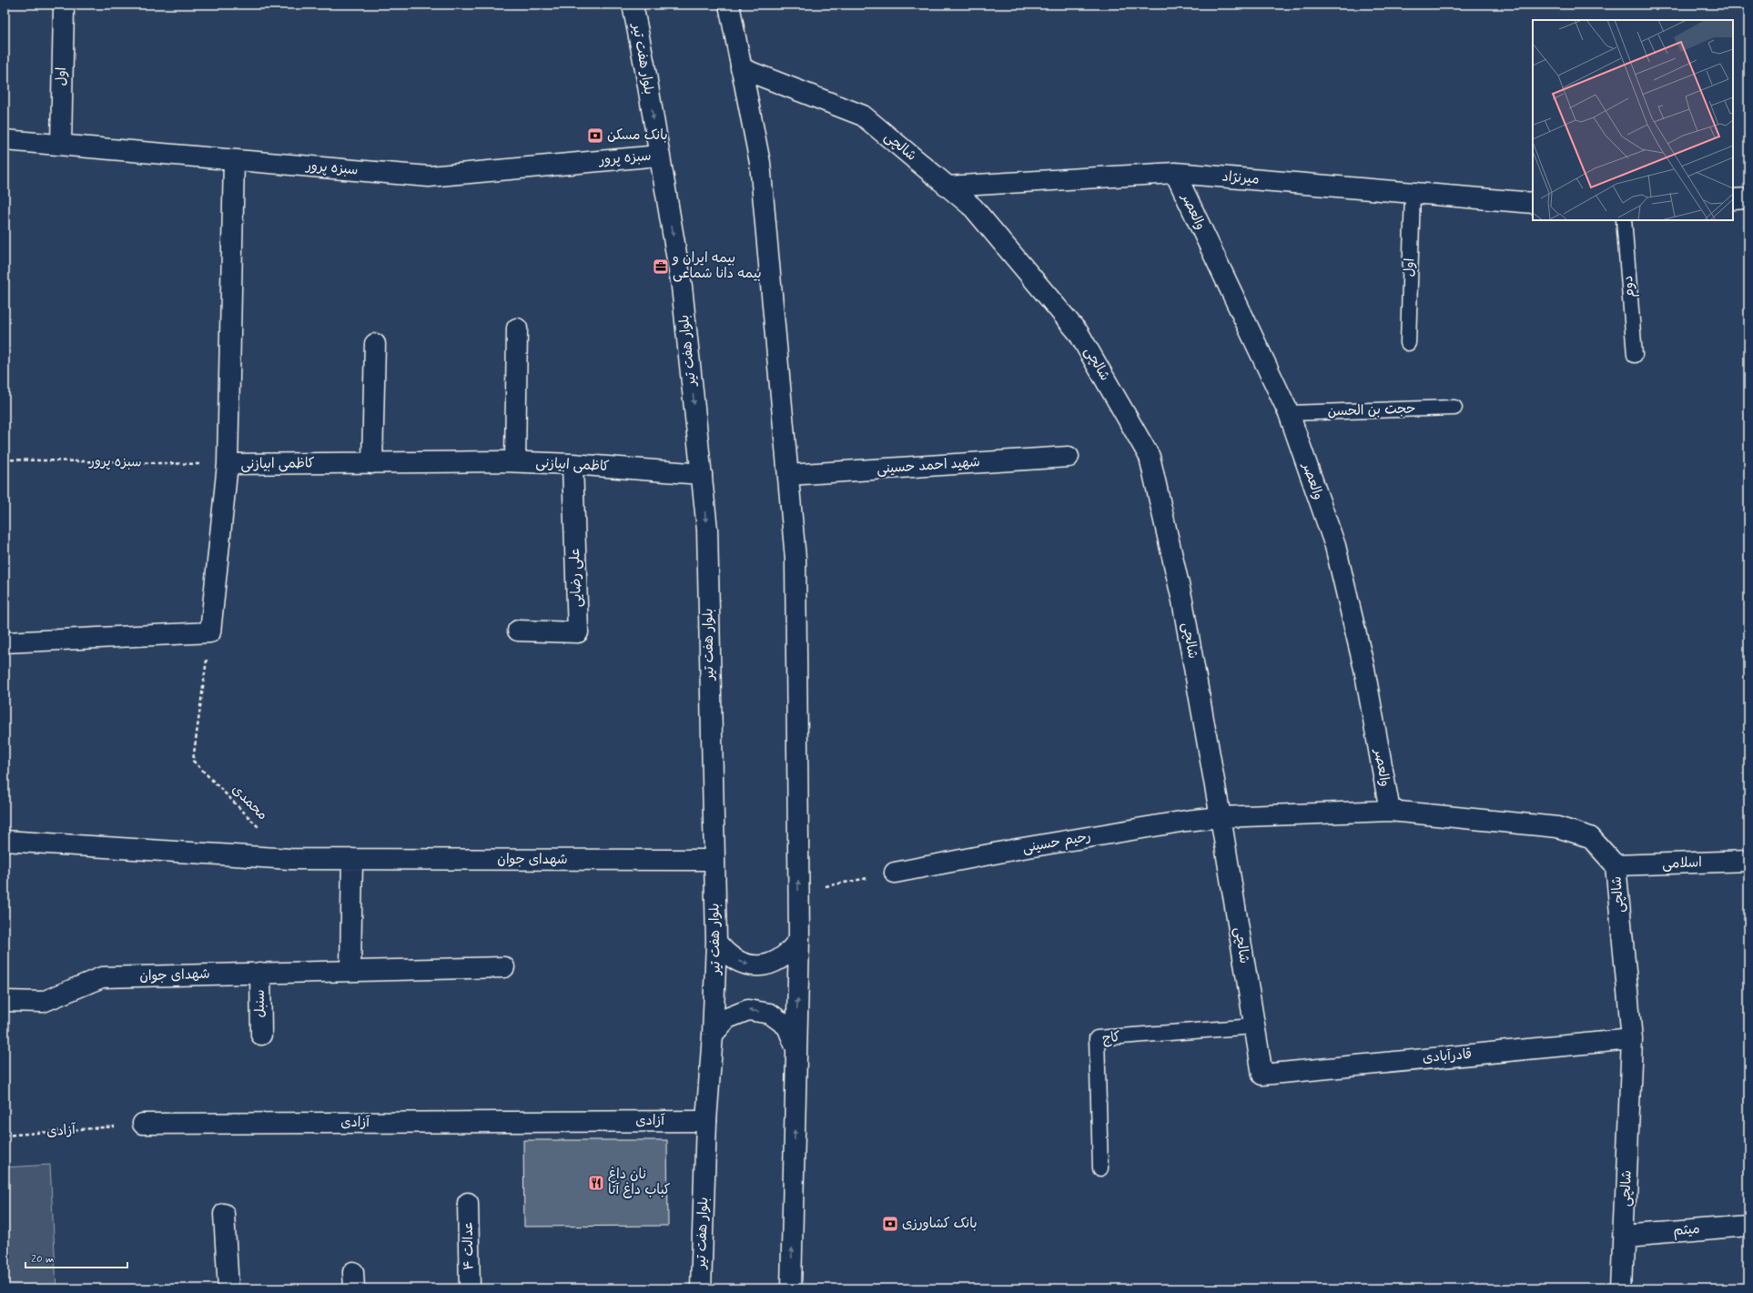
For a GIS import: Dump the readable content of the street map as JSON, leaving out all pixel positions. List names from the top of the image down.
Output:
{
  "streets": {
    "street": [
      "بلوار هفت تیر",
      "اول",
      "شالچی",
      "سبزه پرور",
      "میرنژاد",
      "والعصر",
      "کاظمی ابیازنی",
      "شهید احمد حسینی",
      "علی رضایی",
      "رحیم حسینی",
      "شهدای جوان",
      "اسلامی",
      "سنبل",
      "قادرآبادی",
      "آزادی",
      "میثم",
      "عدالت ۴"
    ],
    "lane": ["دوم", "حجت بن الحسن", "کاج"],
    "path": ["محمدی"]
  },
  "crossings": [
    ["بلوار هفت تیر", "سبزه پرور"],
    ["بلوار هفت تیر", "کاظمی ابیازنی"],
    ["بلوار هفت تیر", "شهدای جوان"],
    ["بلوار هفت تیر", "آزادی"],
    ["اول", "سبزه پرور"],
    ["اول", "میرنژاد"],
    ["شالچی", "میرنژاد"],
    ["شالچی", "والعصر"],
    ["شالچی", "رحیم حسینی"],
    ["شالچی", "اسلامی"],
    ["شالچی", "کاج"],
    ["شالچی", "قادرآبادی"],
    ["شالچی", "میثم"],
    ["سبزه پرور", "کاظمی ابیازنی"],
    ["میرنژاد", "والعصر"],
    ["والعصر", "حجت بن الحسن"],
    ["کاظمی ابیازنی", "علی رضایی"],
    ["کاظمی ابیازنی", "محمدی"],
    ["محمدی", "شهدای جوان"],
    ["شهدای جوان", "سنبل"]
  ],
  "places": {
    "bank": ["بانک مسکن", "بانک کشاورزی"],
    "office": ["بیمه ایران و بیمه دانا شماعی"],
    "restaurant": ["نان داغ کباب داغ آتا"]
  },
  "scale_bar": "20 m"
}
